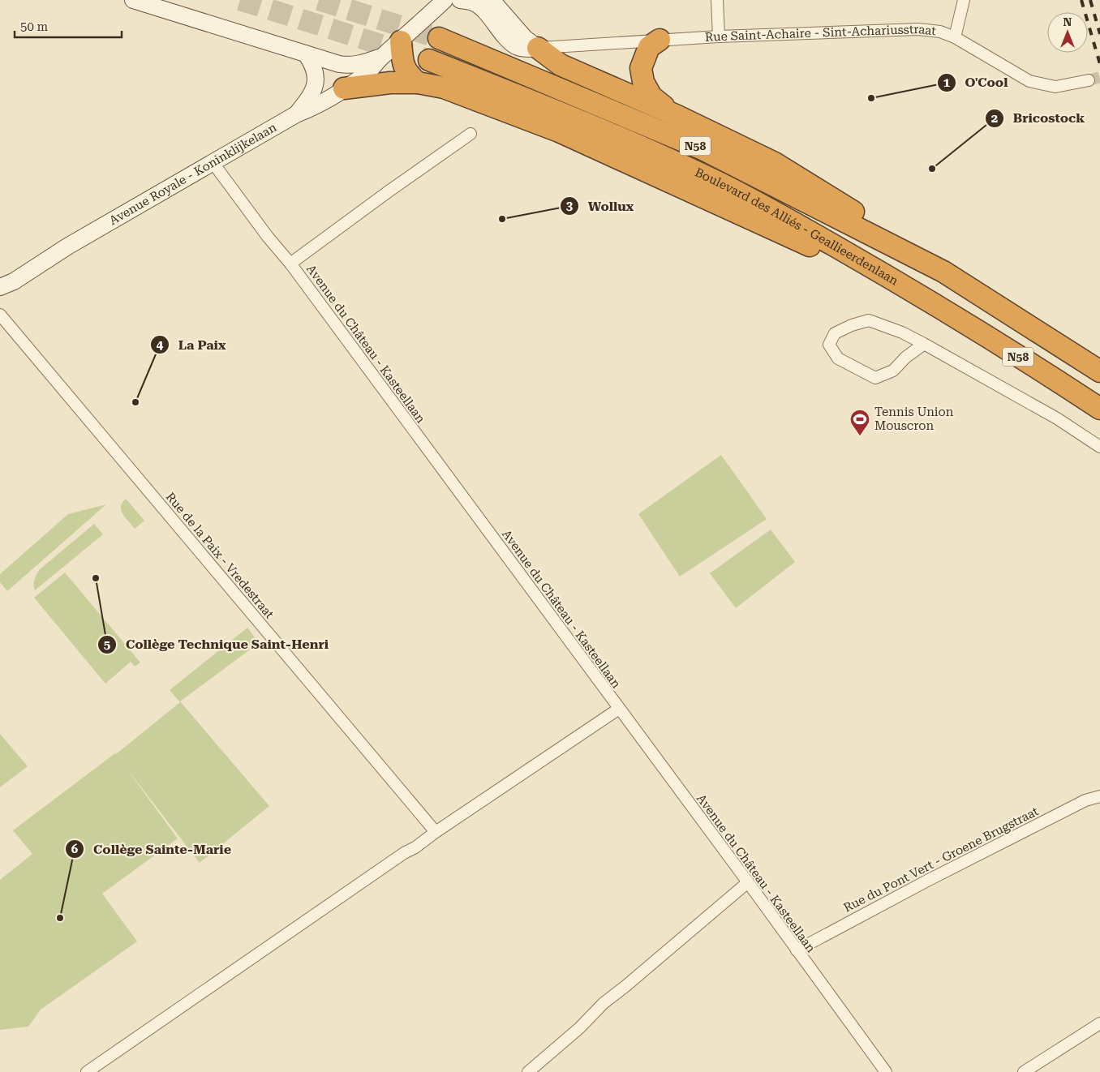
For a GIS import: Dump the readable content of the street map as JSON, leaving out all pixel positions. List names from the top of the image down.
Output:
{
  "streets": {
    "highway": ["N58", "Boulevard des Alliés - Geallieerdenlaan"],
    "main road": ["Rue Saint-Achaire - Sint-Achariusstraat", "Avenue Royale - Koninklijkelaan"],
    "street": ["Avenue du Château - Kasteellaan", "Rue de la Paix - Vredestraat", "Rue du Pont Vert - Groene Brugstraat"]
  },
  "crossings": [
    ["Avenue Royale - Koninklijkelaan", "Avenue du Château - Kasteellaan"],
    ["Avenue du Château - Kasteellaan", "Rue du Pont Vert - Groene Brugstraat"]
  ],
  "places": {
    "other": [
      "O'Cool",
      "Bricostock",
      "Wollux",
      "La Paix",
      "Collège Technique Saint-Henri",
      "Collège Sainte-Marie"
    ],
    "sports": ["Tennis Union Mouscron"]
  },
  "scale_bar": "50 m",
  "north": "top"
}
